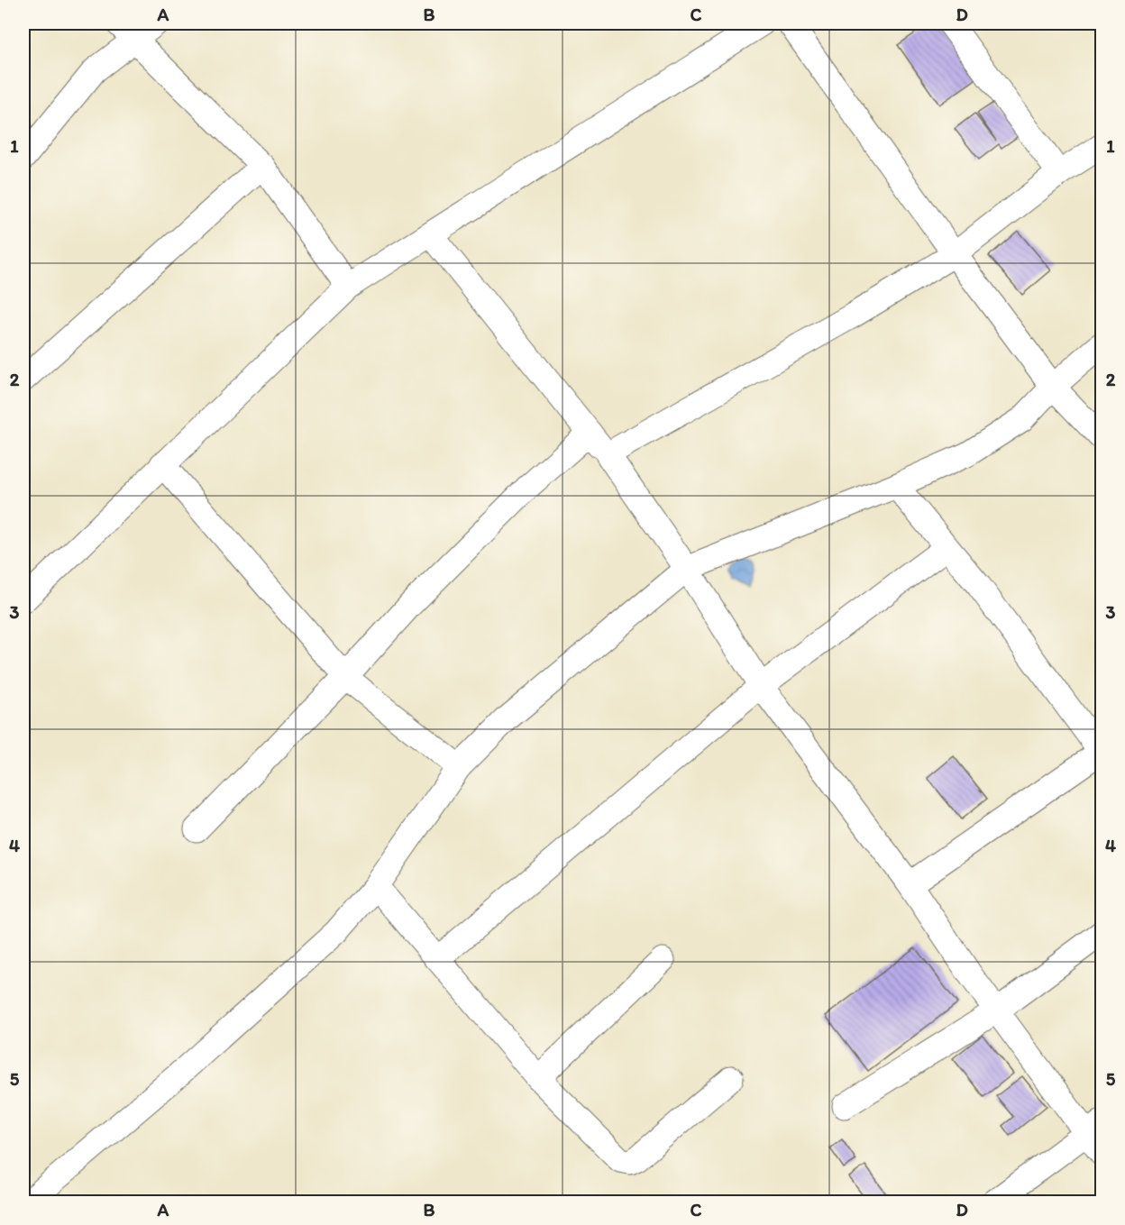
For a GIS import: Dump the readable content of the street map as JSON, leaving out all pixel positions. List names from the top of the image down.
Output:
{
  "grid": {
    "columns": [
      "A",
      "B",
      "C",
      "D"
    ],
    "rows": [
      "1",
      "2",
      "3",
      "4",
      "5"
    ]
  }
}
